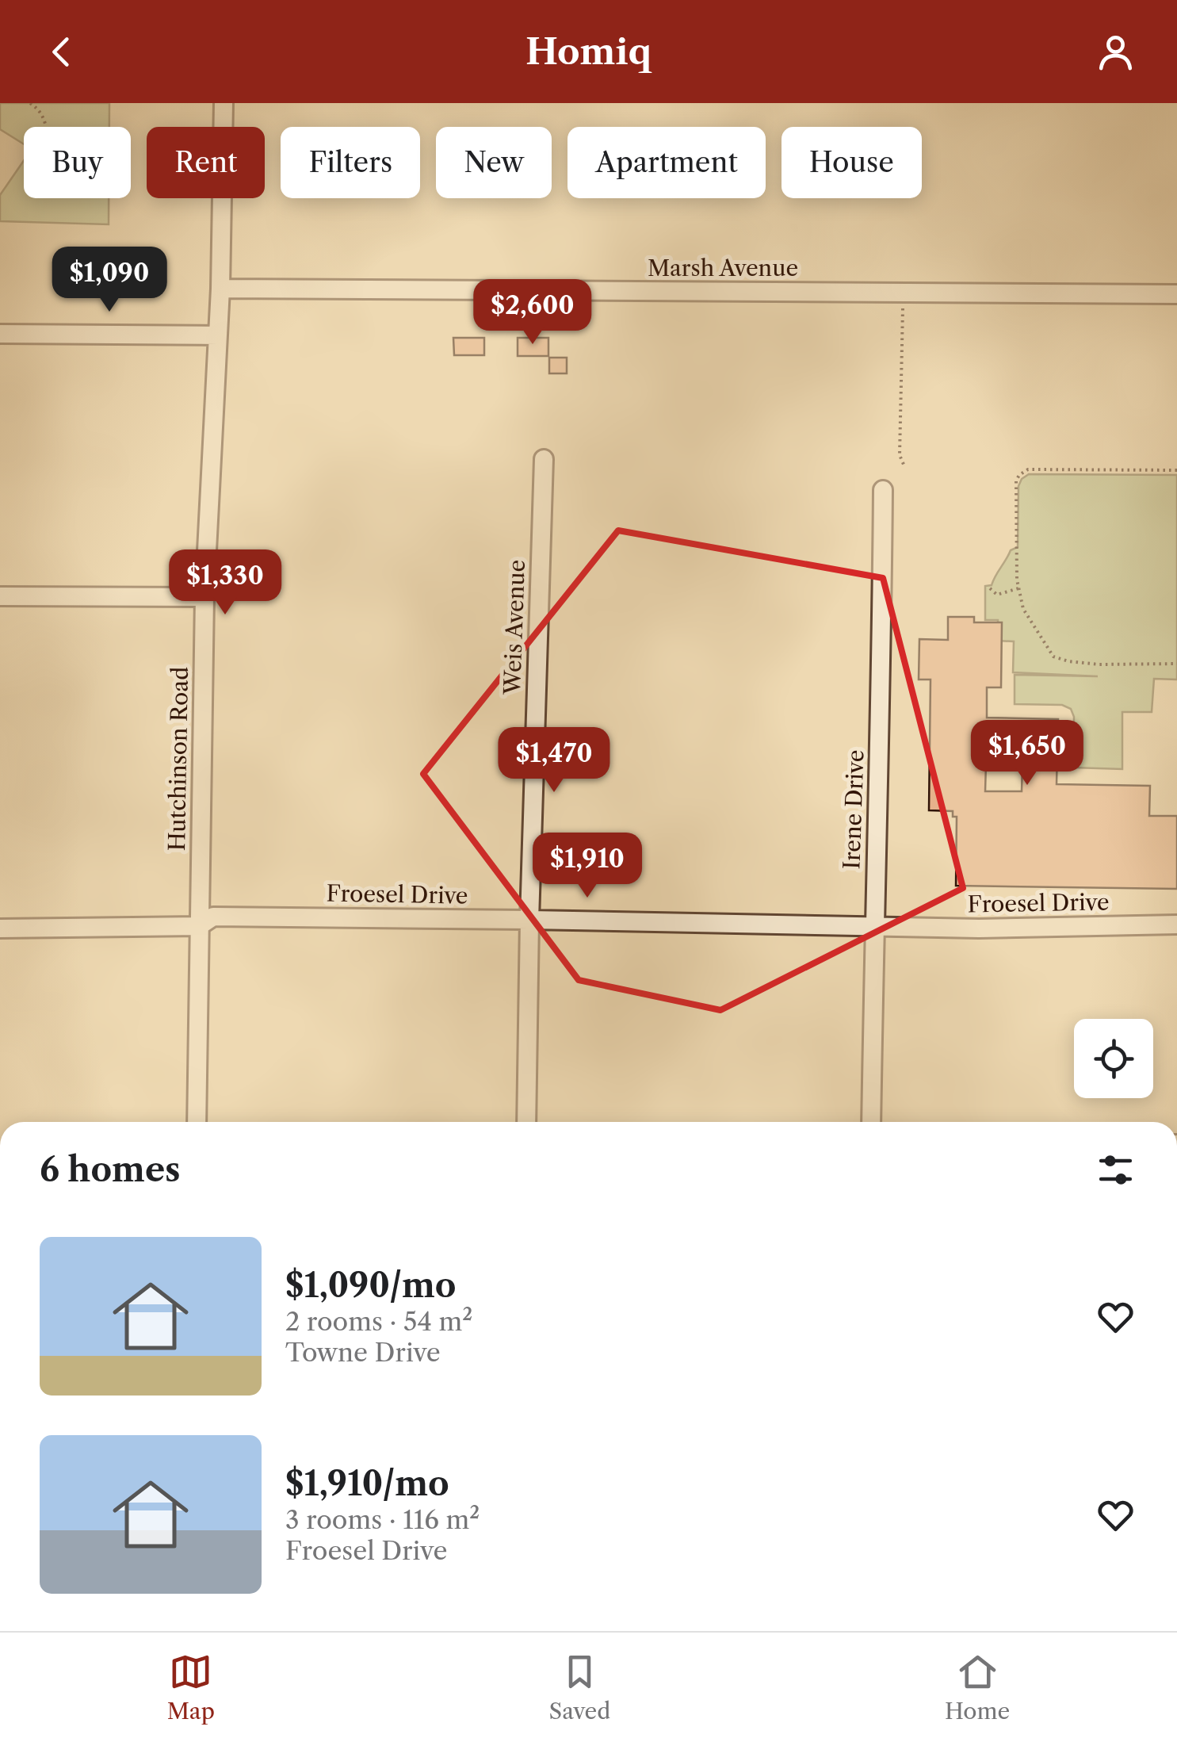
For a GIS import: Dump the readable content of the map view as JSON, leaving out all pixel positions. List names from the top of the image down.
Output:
{
  "streets": {
    "street": [
      "Marsh Avenue",
      "Weis Avenue",
      "Hutchinson Road",
      "Irene Drive",
      "Froesel Drive"
    ]
  },
  "crossings": [
    ["Marsh Avenue", "Hutchinson Road"],
    ["Weis Avenue", "Froesel Drive"],
    ["Hutchinson Road", "Froesel Drive"],
    ["Irene Drive", "Froesel Drive"]
  ],
  "page": {
    "header": "Homiq",
    "chip": [
      "Buy",
      "Rent",
      "Filters",
      "New",
      "Apartment",
      "House"
    ],
    "price": [
      "$1,090",
      "$2,600",
      "$1,330",
      "$1,650",
      "$1,470",
      "$1,910"
    ],
    "heading": "6 homes",
    "list": [
      {
        "name": "$1,090/mo",
        "note": "2 rooms · 54 m² · Towne Drive"
      },
      {
        "name": "$1,910/mo",
        "note": "3 rooms · 116 m² · Froesel Drive"
      }
    ],
    "tabs": ["Map", "Saved", "Home"]
  }
}
